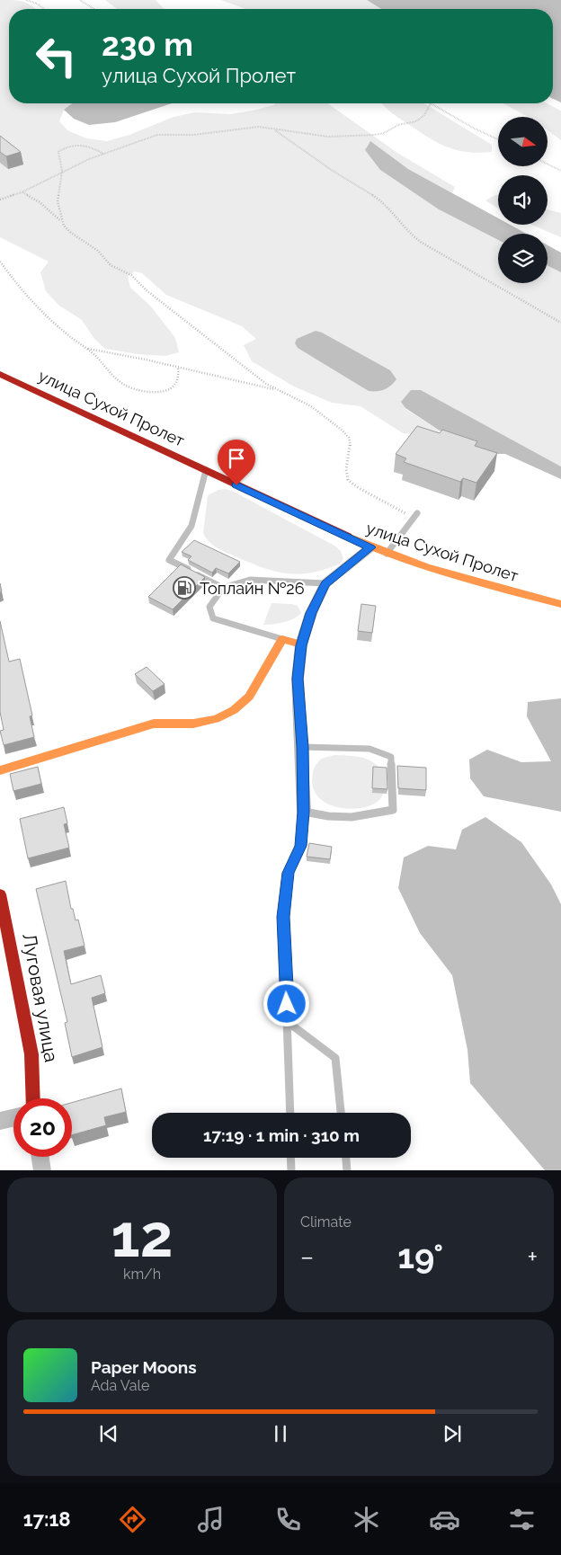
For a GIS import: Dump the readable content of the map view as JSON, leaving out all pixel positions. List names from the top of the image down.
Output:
{
  "streets": {
    "main road": ["улица Сухой Пролет", "Луговая улица"]
  },
  "places": {
    "fuel station": ["Топлайн №26"]
  },
  "north": "right",
  "page": {
    "turn": ["230 m", "улица Сухой Пролет"],
    "limit": "20",
    "trip": "17:19 · 1 min · 310 m",
    "tile": [
      ["12", "km/h"],
      "Climate"
    ],
    "heat": ["−", "19°", "+"],
    "song": ["Paper Moons", "Ada Vale"],
    "tabs": "17:18"
  }
}
